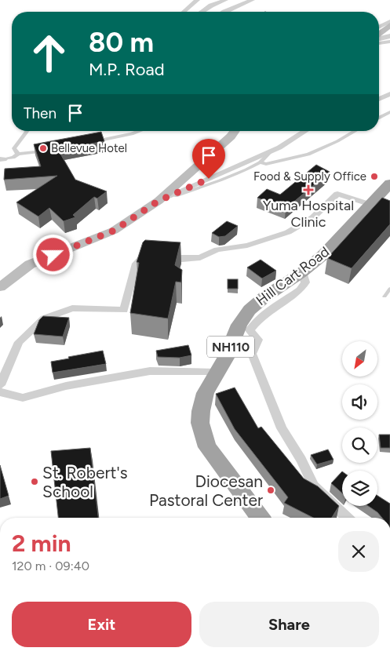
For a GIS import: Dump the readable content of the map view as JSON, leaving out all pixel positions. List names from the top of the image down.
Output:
{
  "streets": {
    "highway": ["Hill Cart Road", "NH110"]
  },
  "places": {
    "other": [
      "Bellevue Hotel",
      "Food & Supply Office",
      "St. Robert's School",
      "Diocesan Pastoral Center"
    ],
    "health": ["Yuma Hospital Clinic"]
  },
  "north": "bottom left",
  "page": {
    "turn": ["80 m", "M.P. Road"],
    "then": "Then",
    "heading": ["2 min", "120 m · 09:40"],
    "buttons": ["Exit", "Share"]
  }
}
